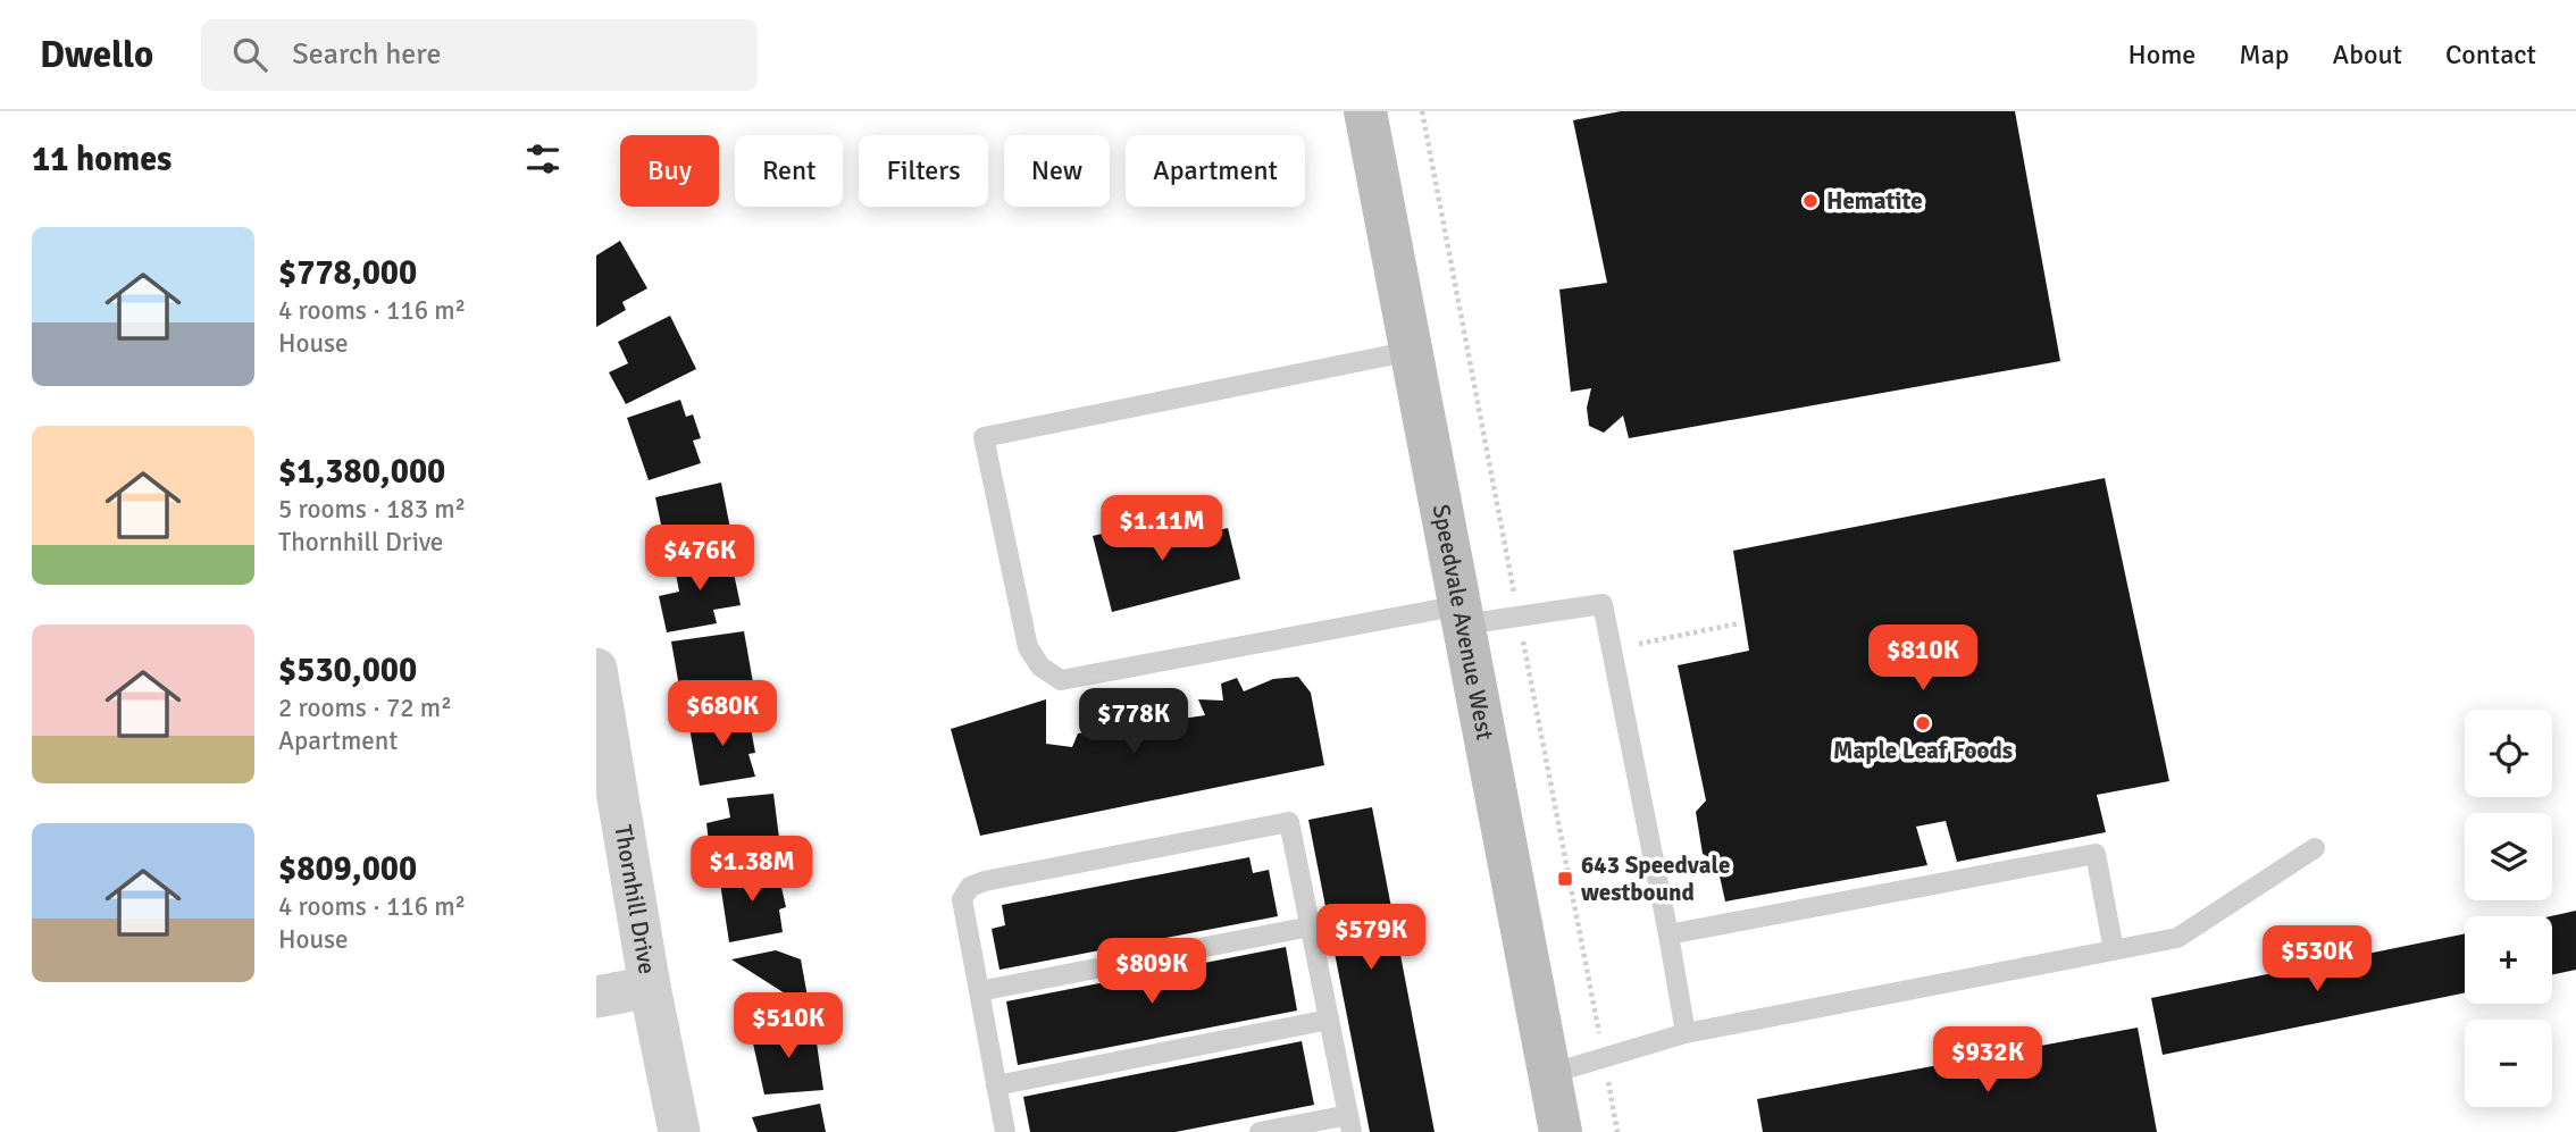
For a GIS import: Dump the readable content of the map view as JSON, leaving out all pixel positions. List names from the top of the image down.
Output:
{
  "streets": {
    "main road": ["Speedvale Avenue West"],
    "street": ["Thornhill Drive"]
  },
  "places": {
    "other": ["Hematite", "Maple Leaf Foods"],
    "transit": ["643 Speedvale westbound"]
  },
  "page": {
    "header": "Dwello",
    "search": "Search here",
    "nav": [
      "Home",
      "Map",
      "About",
      "Contact"
    ],
    "heading": "11 homes",
    "chip": [
      "Buy",
      "Rent",
      "Filters",
      "New",
      "Apartment"
    ],
    "list": [
      {
        "name": "$778,000",
        "note": "4 rooms · 116 m² · House"
      },
      {
        "name": "$1,380,000",
        "note": "5 rooms · 183 m² · Thornhill Drive"
      },
      {
        "name": "$530,000",
        "note": "2 rooms · 72 m² · Apartment"
      },
      {
        "name": "$809,000",
        "note": "4 rooms · 116 m² · House"
      }
    ],
    "price": [
      "$1.11M",
      "$476K",
      "$810K",
      "$680K",
      "$778K",
      "$1.38M",
      "$579K",
      "$530K",
      "$809K",
      "$510K",
      "$932K"
    ],
    "map_buttons": ["+", "−"]
  }
}
